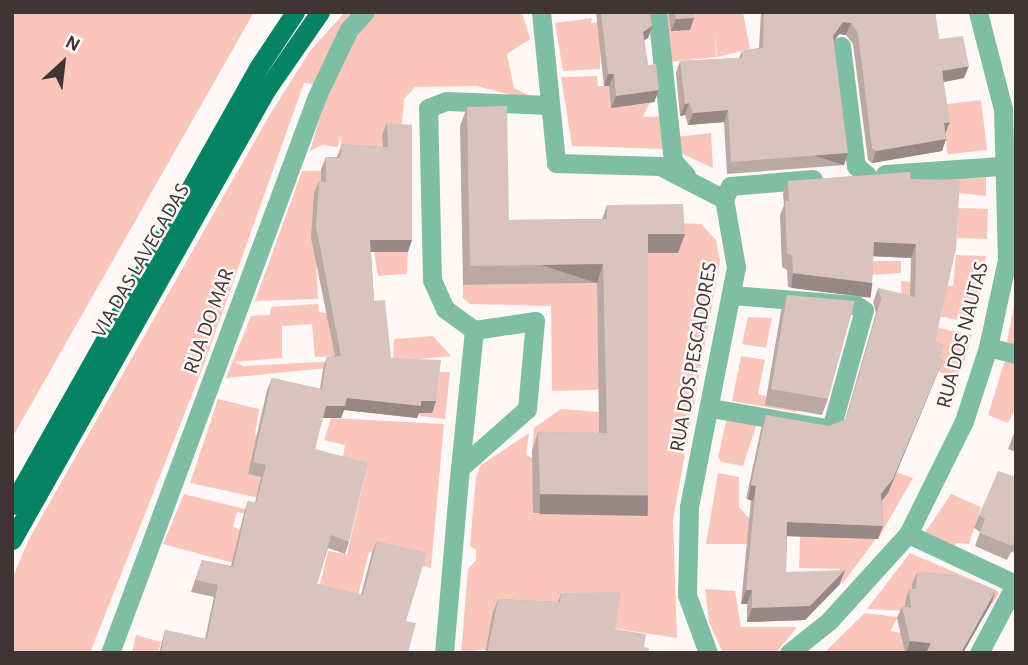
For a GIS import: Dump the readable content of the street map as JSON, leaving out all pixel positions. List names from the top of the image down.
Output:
{
  "streets": {
    "main road": ["VIA DAS LAVEGADAS"],
    "street": ["RUA DO MAR", "RUA DOS NAUTAS", "RUA DOS PESCADORES"]
  },
  "north": "top right"
}
